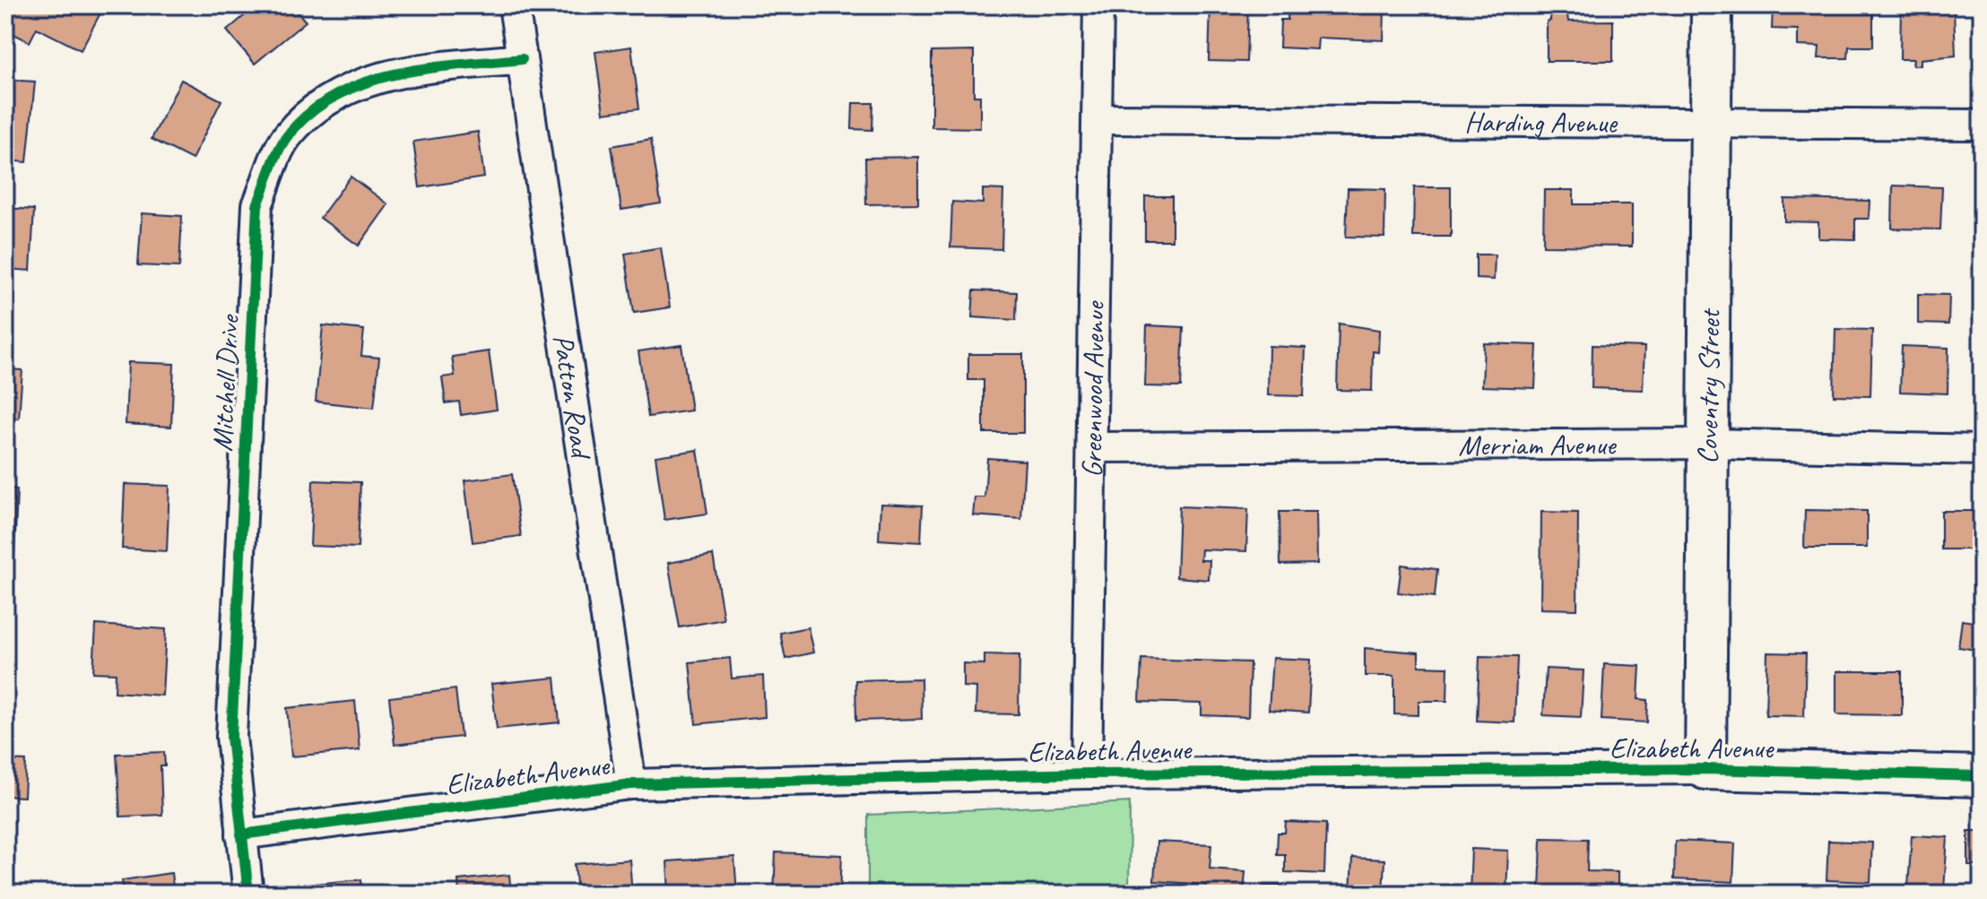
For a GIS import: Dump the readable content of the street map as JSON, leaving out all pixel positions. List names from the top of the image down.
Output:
{
  "streets": {
    "street": [
      "Harding Avenue",
      "Mitchell Drive",
      "Coventry Street",
      "Greenwood Avenue",
      "Patton Road",
      "Merriam Avenue",
      "Elizabeth Avenue"
    ]
  },
  "crossings": [
    ["Harding Avenue", "Coventry Street"],
    ["Harding Avenue", "Greenwood Avenue"],
    ["Mitchell Drive", "Patton Road"],
    ["Mitchell Drive", "Elizabeth Avenue"],
    ["Coventry Street", "Merriam Avenue"],
    ["Coventry Street", "Elizabeth Avenue"],
    ["Greenwood Avenue", "Merriam Avenue"],
    ["Greenwood Avenue", "Elizabeth Avenue"],
    ["Patton Road", "Elizabeth Avenue"]
  ]
}
